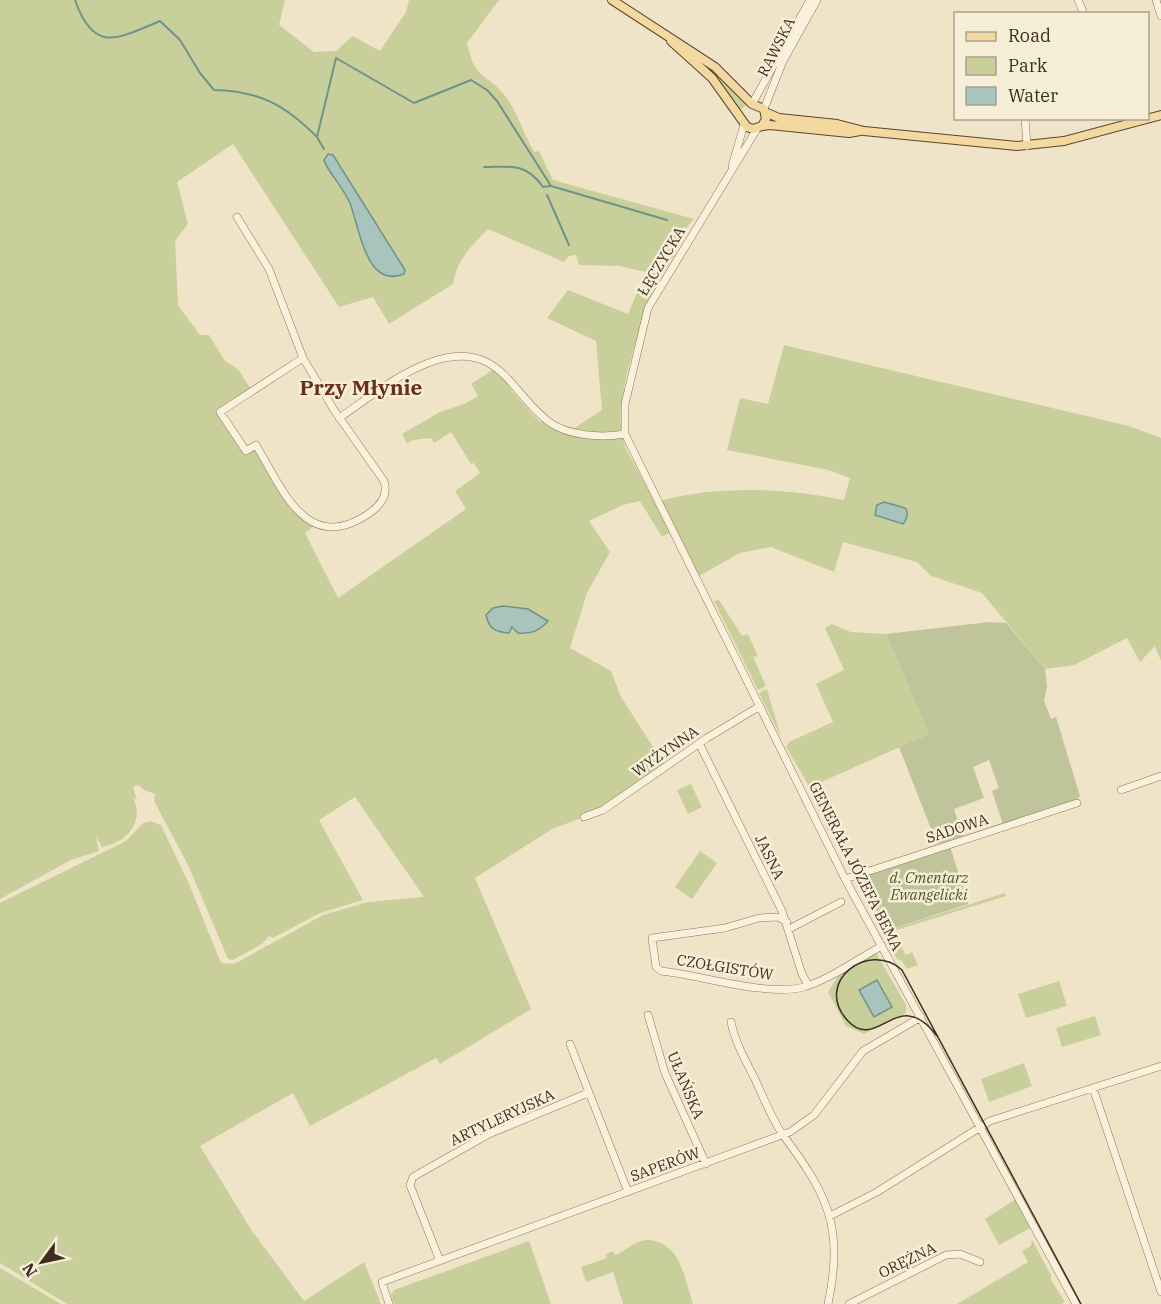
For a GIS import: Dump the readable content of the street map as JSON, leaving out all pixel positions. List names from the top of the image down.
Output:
{
  "streets": {
    "street": [
      "RAWSKA",
      "ŁĘCZYCKA",
      "WYŻYNNA",
      "SADOWA",
      "JASNA",
      "GENERAŁA JÓZEFA BEMA",
      "CZOŁGISTÓW",
      "UŁAŃSKA",
      "ARTYLERYJSKA",
      "SAPERÓW",
      "ORĘŻNA"
    ]
  },
  "crossings": [
    ["RAWSKA", "ŁĘCZYCKA"],
    ["ŁĘCZYCKA", "GENERAŁA JÓZEFA BEMA"],
    ["WYŻYNNA", "JASNA"],
    ["WYŻYNNA", "GENERAŁA JÓZEFA BEMA"],
    ["SADOWA", "GENERAŁA JÓZEFA BEMA"],
    ["JASNA", "CZOŁGISTÓW"],
    ["GENERAŁA JÓZEFA BEMA", "CZOŁGISTÓW"],
    ["GENERAŁA JÓZEFA BEMA", "SAPERÓW"],
    ["UŁAŃSKA", "SAPERÓW"],
    ["ARTYLERYJSKA", "SAPERÓW"]
  ],
  "districts": ["Przy Młynie"],
  "parks": ["d. Cmentarz Ewangelicki"],
  "legend": ["Road", "Park", "Water"],
  "north": "bottom left"
}
